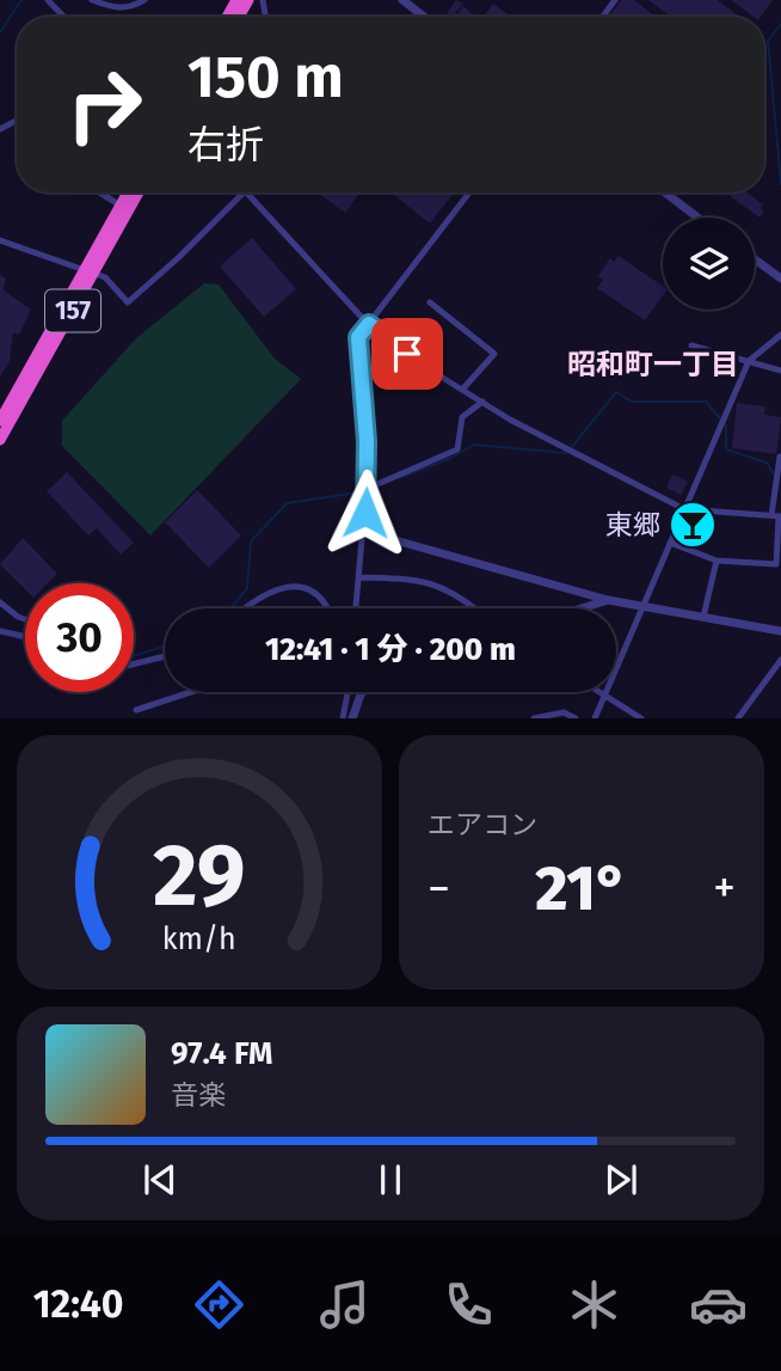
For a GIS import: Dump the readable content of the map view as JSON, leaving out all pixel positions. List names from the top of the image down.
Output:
{
  "streets": {
    "highway": ["157"]
  },
  "districts": ["昭和町一丁目"],
  "places": {
    "bar": ["東郷"]
  },
  "page": {
    "turn": ["150 m", "右折"],
    "limit": "30",
    "trip": "12:41 · 1 分 · 200 m",
    "tile": "エアコン",
    "heat": ["−", "21°", "+"],
    "song": ["97.4 FM", "音楽"],
    "tabs": "12:40",
    "gauge": ["29", "km/h"]
  }
}
